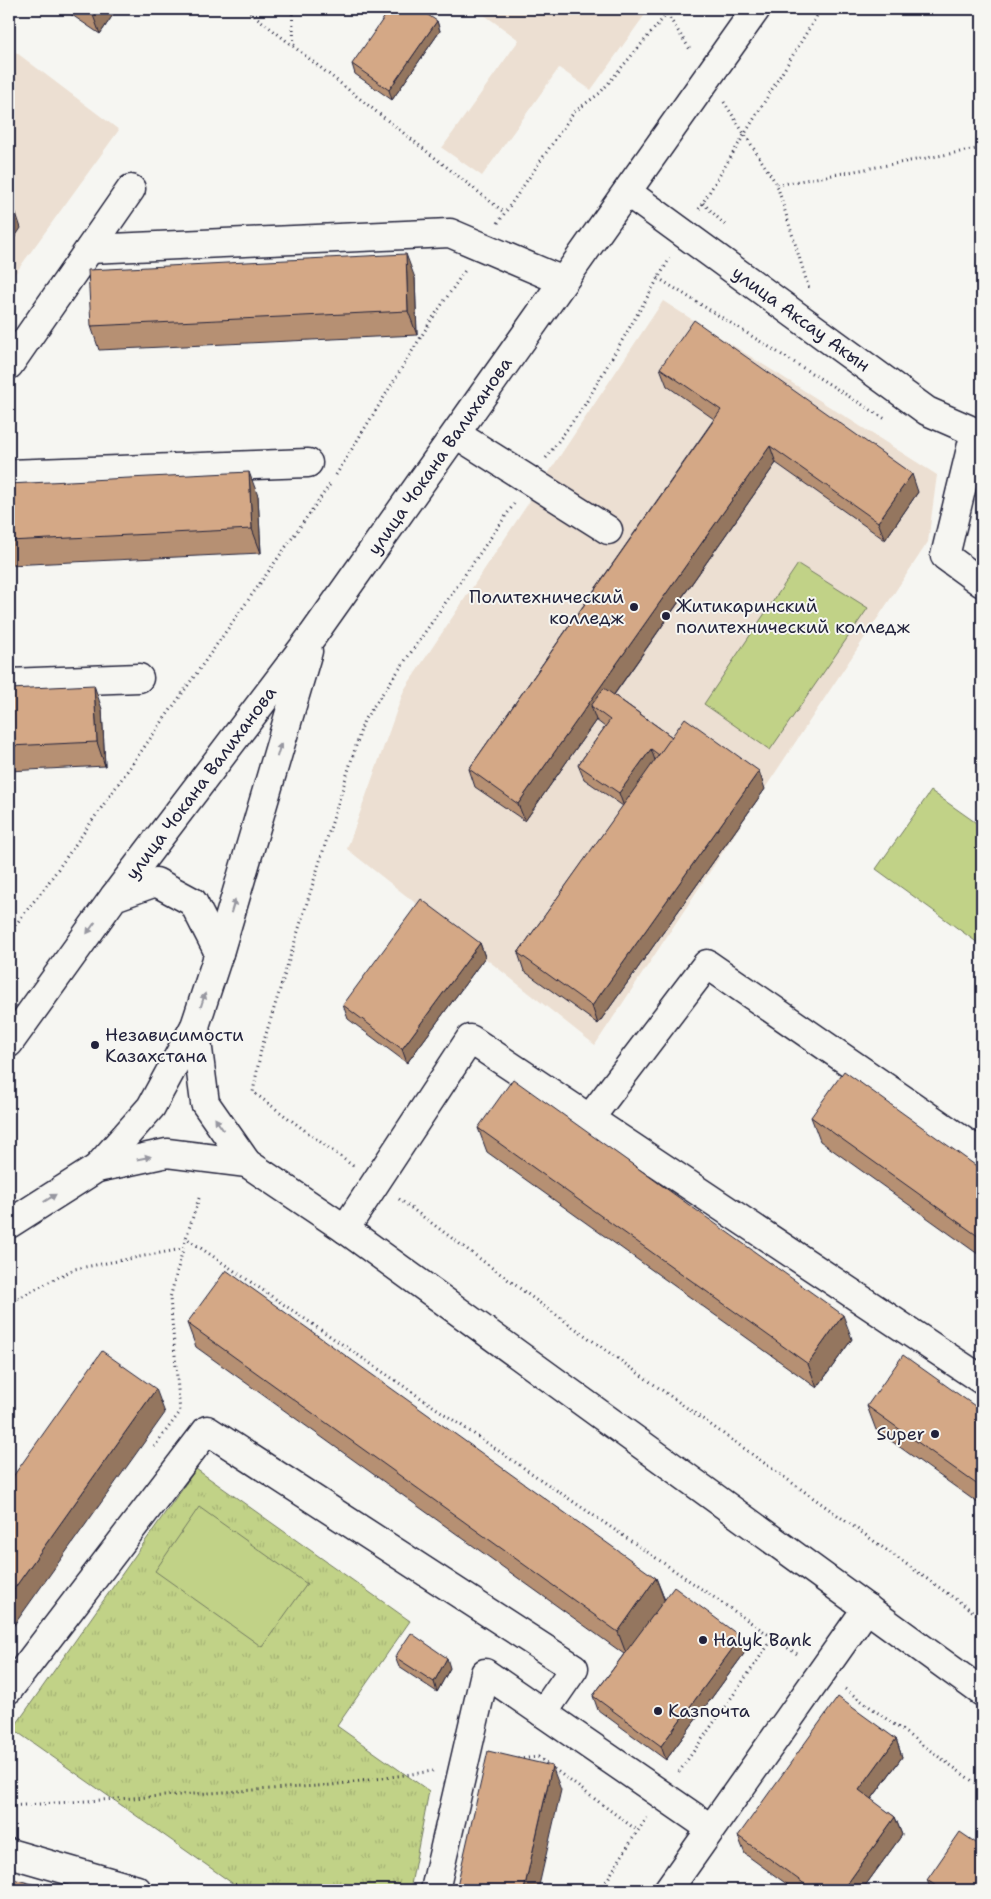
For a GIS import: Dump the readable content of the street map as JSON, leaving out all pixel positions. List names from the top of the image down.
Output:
{
  "streets": {
    "street": ["улица Аксау Акын", "улица Чокана Валиханова"]
  },
  "crossings": [
    ["улица Аксау Акын", "улица Чокана Валиханова"]
  ],
  "places": [
    "Политехнический колледж",
    "Житикаринский политехнический колледж",
    "Независимости Казахстана",
    "Super",
    "Halyk Bank",
    "Казпочта"
  ]
}
